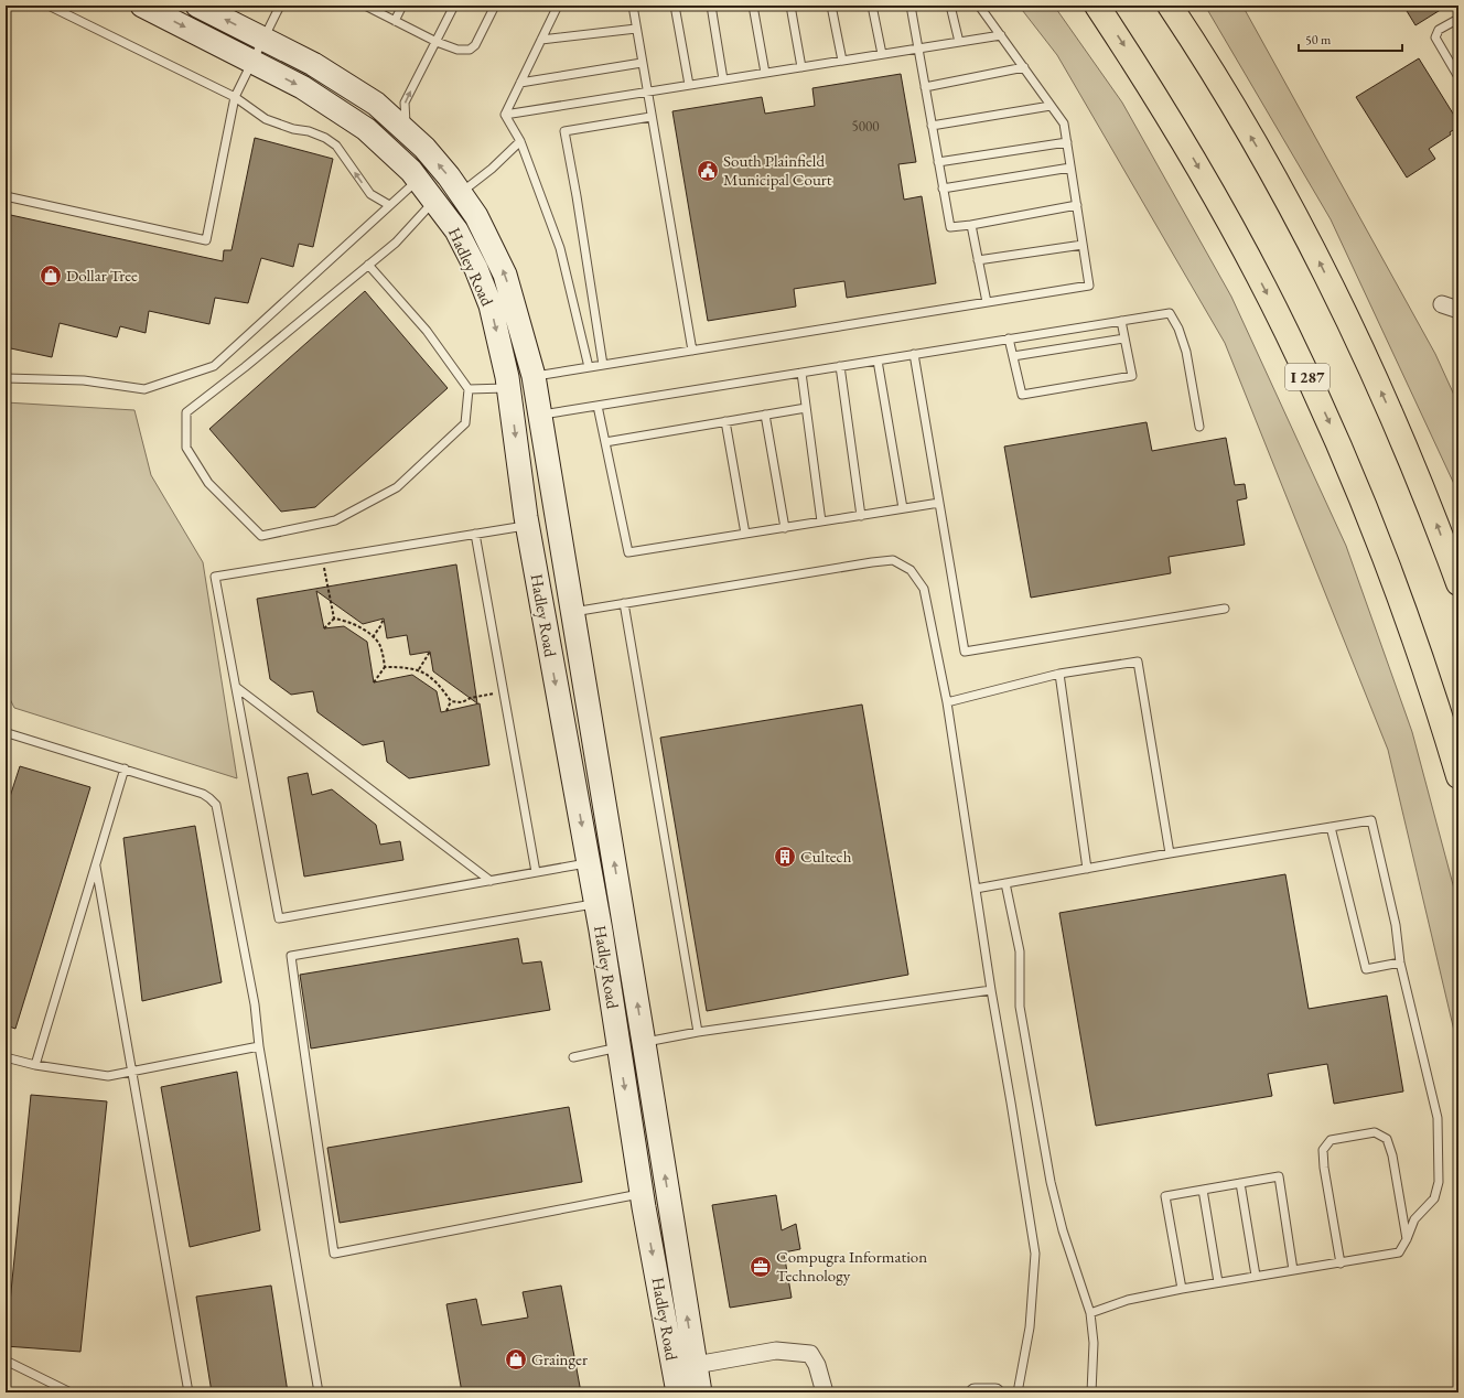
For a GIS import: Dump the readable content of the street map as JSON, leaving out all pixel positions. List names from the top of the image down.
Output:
{
  "streets": {
    "highway": ["I 287"],
    "main road": ["Hadley Road"]
  },
  "places": {
    "public building": ["South Plainfield Municipal Court"],
    "shop": ["Dollar Tree", "Grainger"],
    "building": ["Cultech"],
    "office": ["Compugra Information Technology"]
  },
  "house_numbers": ["5000"],
  "scale_bar": "50 m"
}
